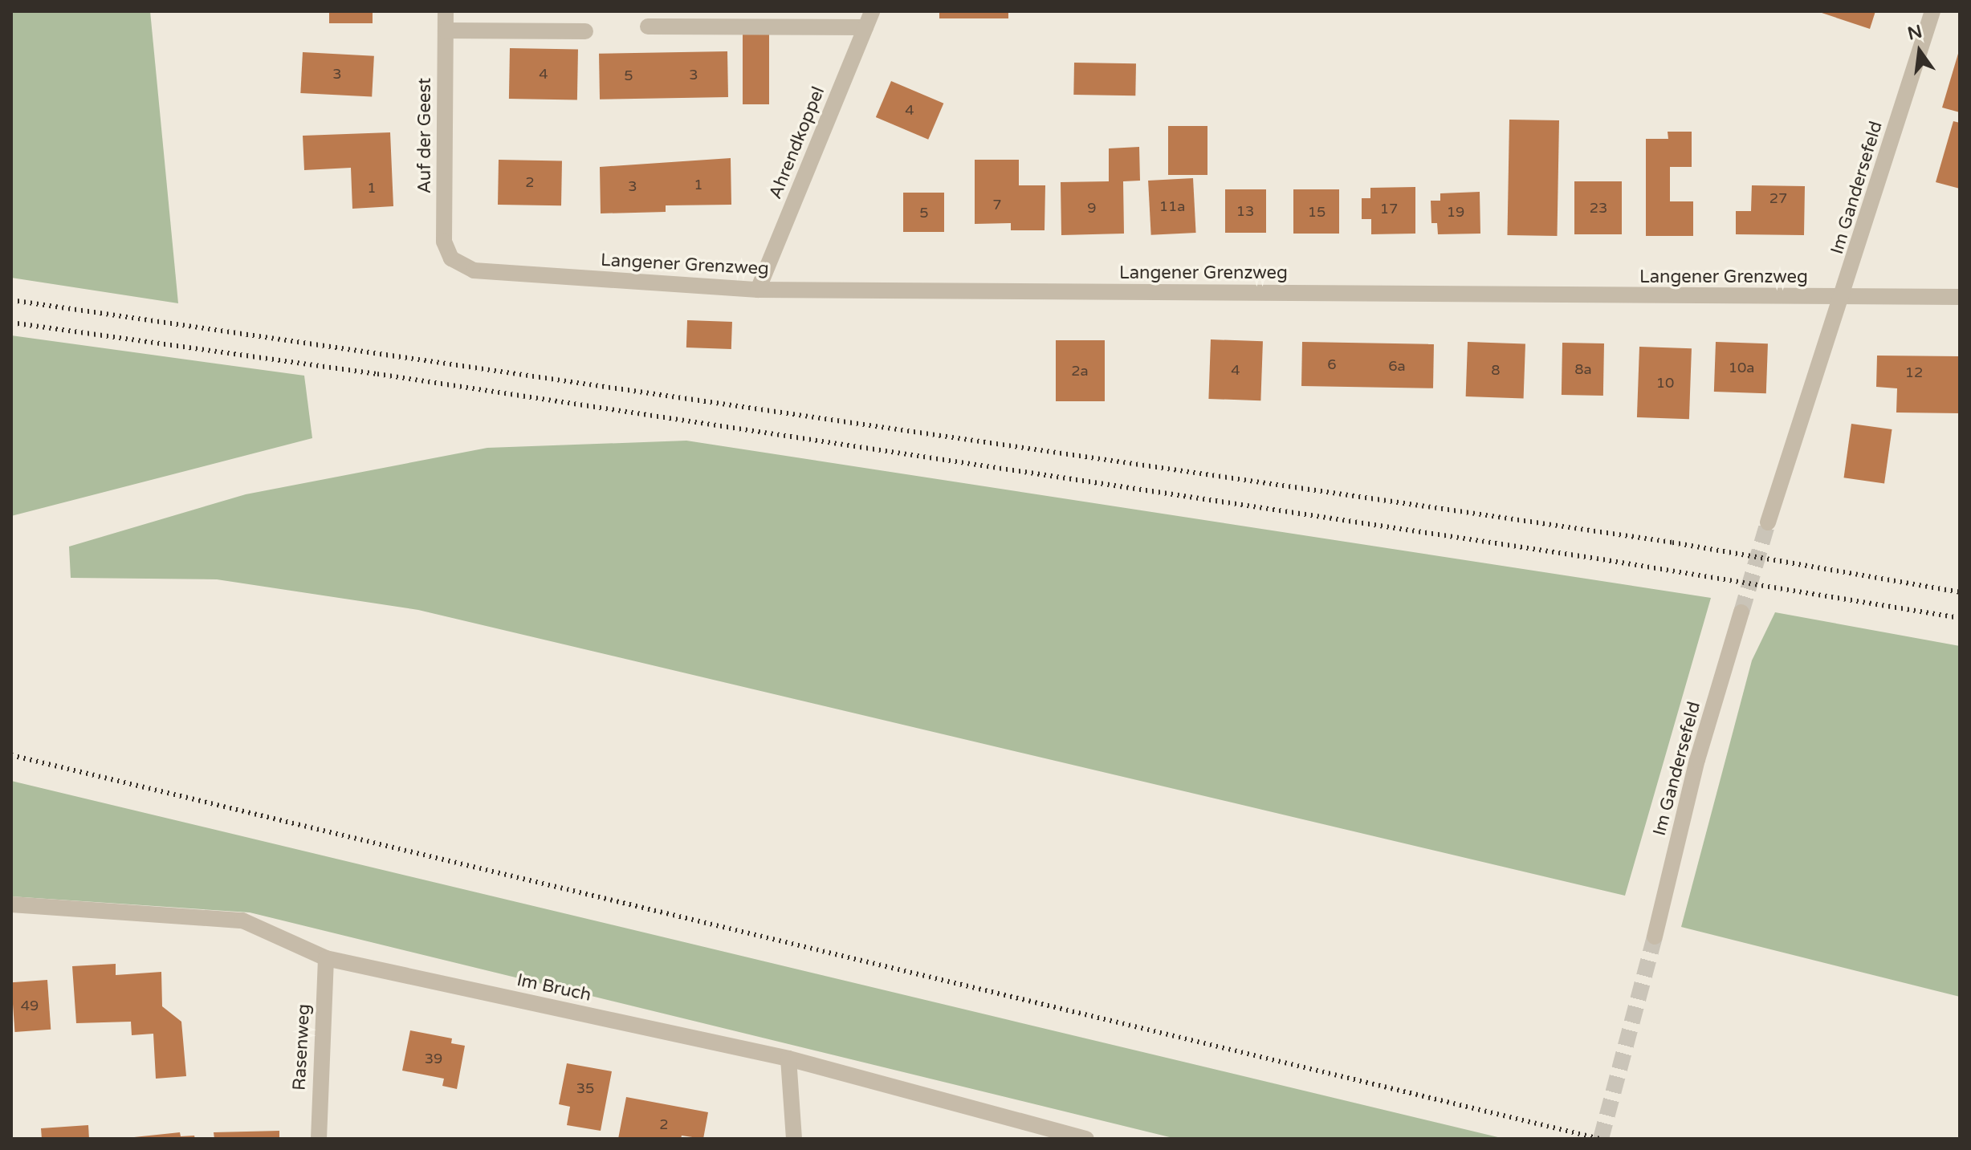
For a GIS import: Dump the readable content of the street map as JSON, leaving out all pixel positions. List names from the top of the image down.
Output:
{
  "streets": {
    "street": [
      "Auf der Geest",
      "Ahrendkoppel",
      "Im Gandersefeld",
      "Langener Grenzweg",
      "Im Bruch",
      "Rasenweg"
    ]
  },
  "crossings": [
    ["Auf der Geest", "Langener Grenzweg"],
    ["Ahrendkoppel", "Langener Grenzweg"],
    ["Im Gandersefeld", "Langener Grenzweg"],
    ["Im Bruch", "Rasenweg"]
  ],
  "house_numbers": [
    "3",
    "4",
    "3",
    "5",
    "4",
    "2",
    "1",
    "3",
    "1",
    "27",
    "7",
    "11a",
    "9",
    "23",
    "17",
    "13",
    "15",
    "19",
    "5",
    "6",
    "6a",
    "10a",
    "8a",
    "4",
    "8",
    "2a",
    "12",
    "10",
    "49",
    "39",
    "35",
    "2"
  ],
  "north": "top"
}
